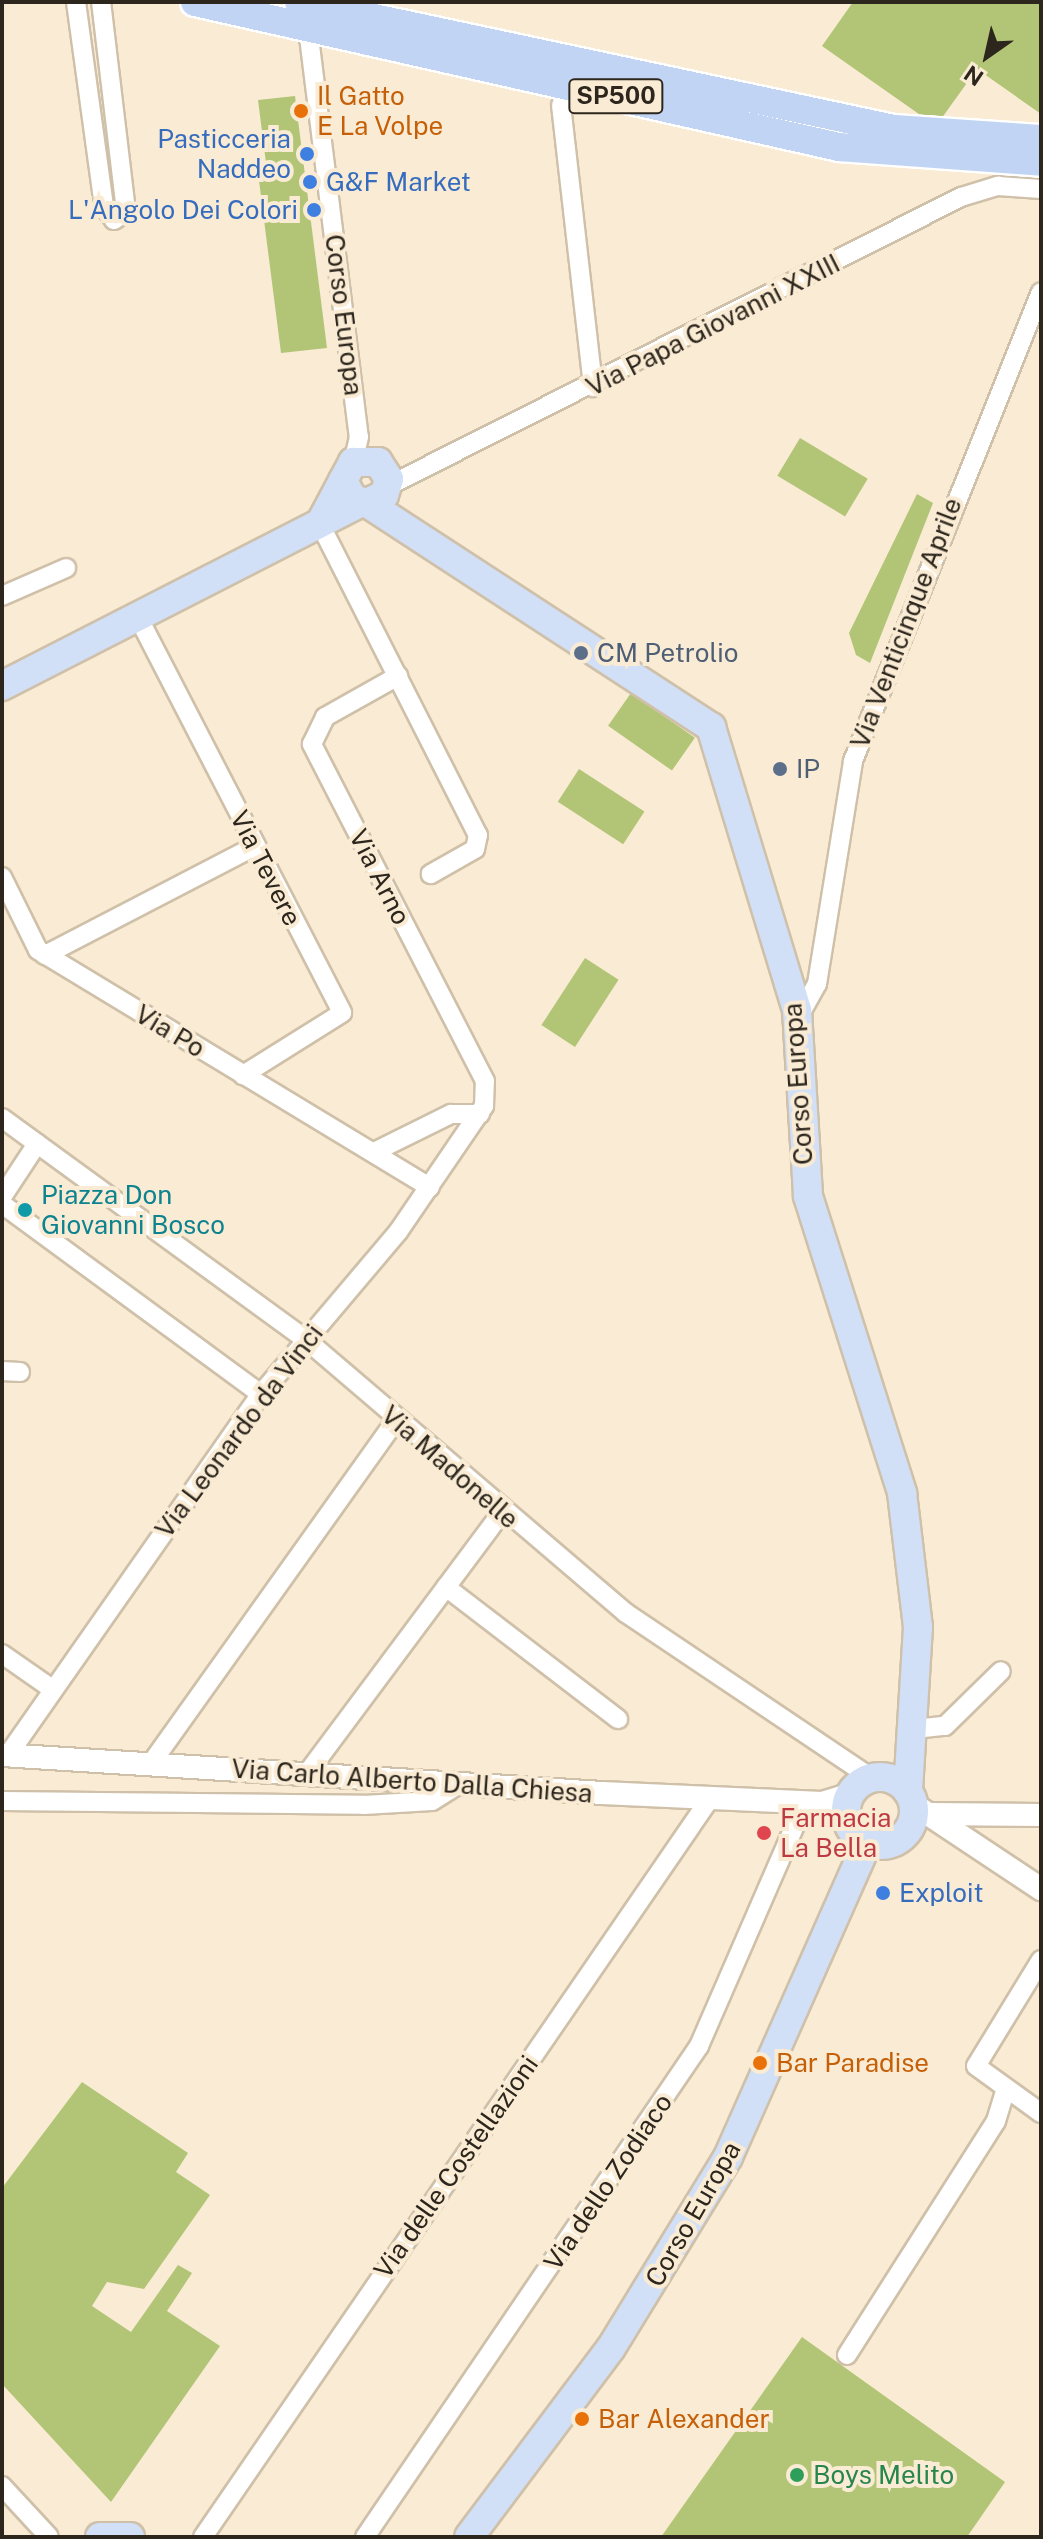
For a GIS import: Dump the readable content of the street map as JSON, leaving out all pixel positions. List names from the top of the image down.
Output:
{
  "streets": {
    "highway": ["SP500"],
    "main road": ["Corso Europa"],
    "street": [
      "Via Papa Giovanni XXIII",
      "Via Venticinque Aprile",
      "Via Tevere",
      "Via Arno",
      "Via Po",
      "Via Leonardo da Vinci",
      "Via Madonelle",
      "Via Carlo Alberto Dalla Chiesa",
      "Via delle Costellazioni",
      "Via dello Zodiaco"
    ]
  },
  "crossings": [
    ["SP500", "Corso Europa"],
    ["Corso Europa", "Via Papa Giovanni XXIII"],
    ["Corso Europa", "Via Madonelle"],
    ["Corso Europa", "Via Carlo Alberto Dalla Chiesa"],
    ["Corso Europa", "Via dello Zodiaco"],
    ["Via Tevere", "Via Po"],
    ["Via Arno", "Via Leonardo da Vinci"],
    ["Via Po", "Via Leonardo da Vinci"],
    ["Via Leonardo da Vinci", "Via Madonelle"],
    ["Via Leonardo da Vinci", "Via Carlo Alberto Dalla Chiesa"],
    ["Via Madonelle", "Via Carlo Alberto Dalla Chiesa"],
    ["Via Madonelle", "Via dello Zodiaco"],
    ["Via Carlo Alberto Dalla Chiesa", "Via delle Costellazioni"],
    ["Via Carlo Alberto Dalla Chiesa", "Via dello Zodiaco"]
  ],
  "places": [
    "Il Gatto E La Volpe",
    "Pasticceria Naddeo",
    "G&F Market",
    "L'Angolo Dei Colori",
    "CM Petrolio",
    "IP",
    "Piazza Don Giovanni Bosco",
    "Farmacia La Bella",
    "Exploit",
    "Bar Paradise",
    "Bar Alexander",
    "Boys Melito"
  ],
  "north": "bottom left"
}
